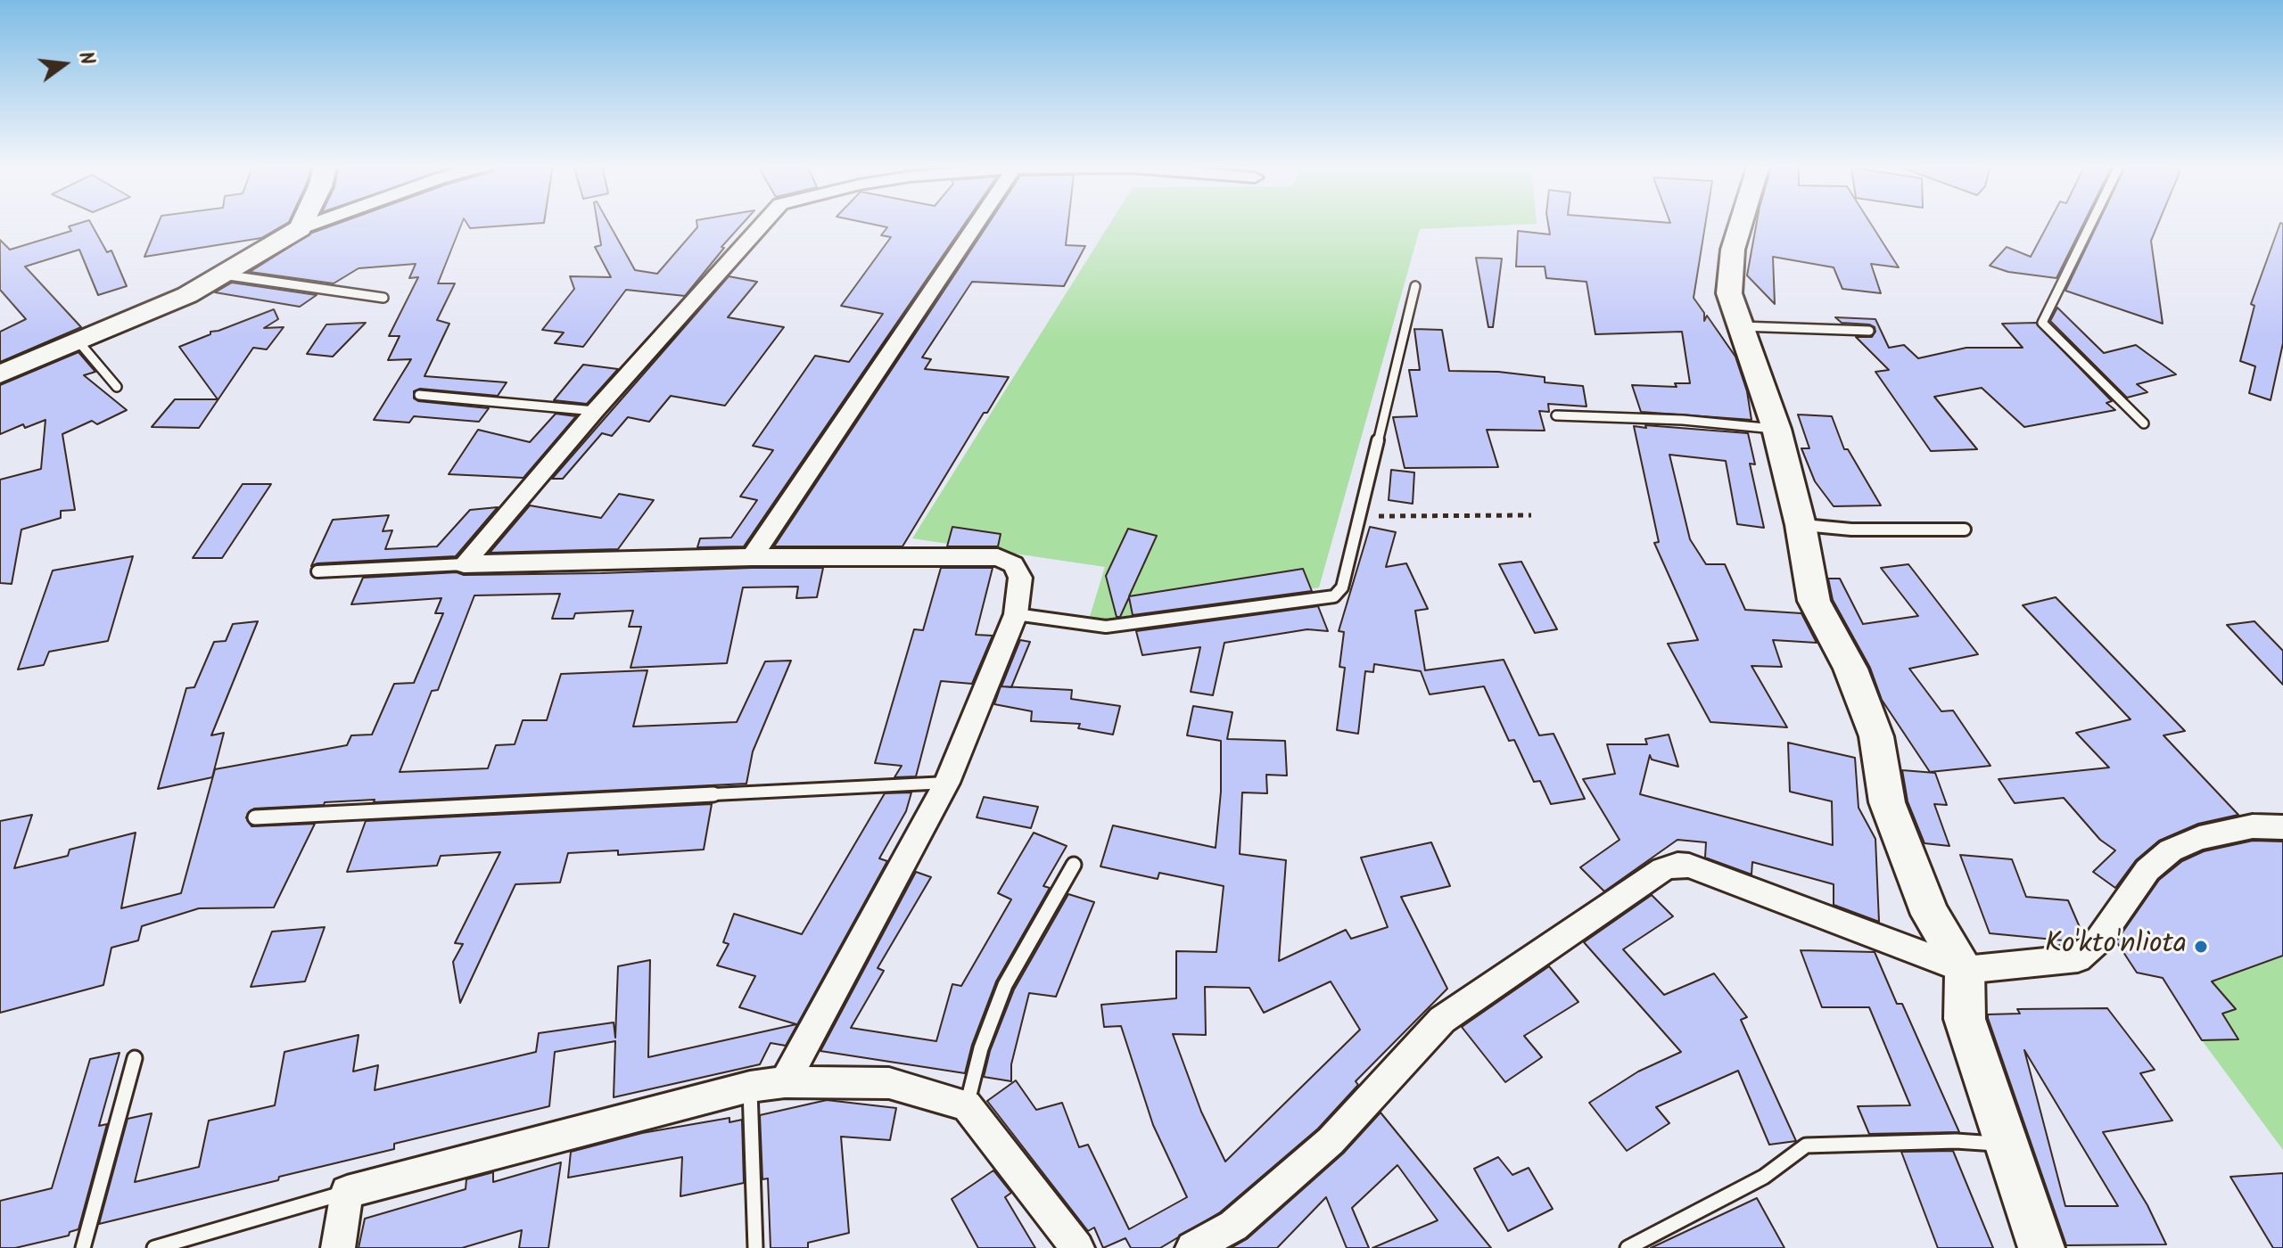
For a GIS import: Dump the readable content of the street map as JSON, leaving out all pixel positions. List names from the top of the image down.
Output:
{
  "places": ["Ko'kto'nliota"],
  "north": "right"
}
